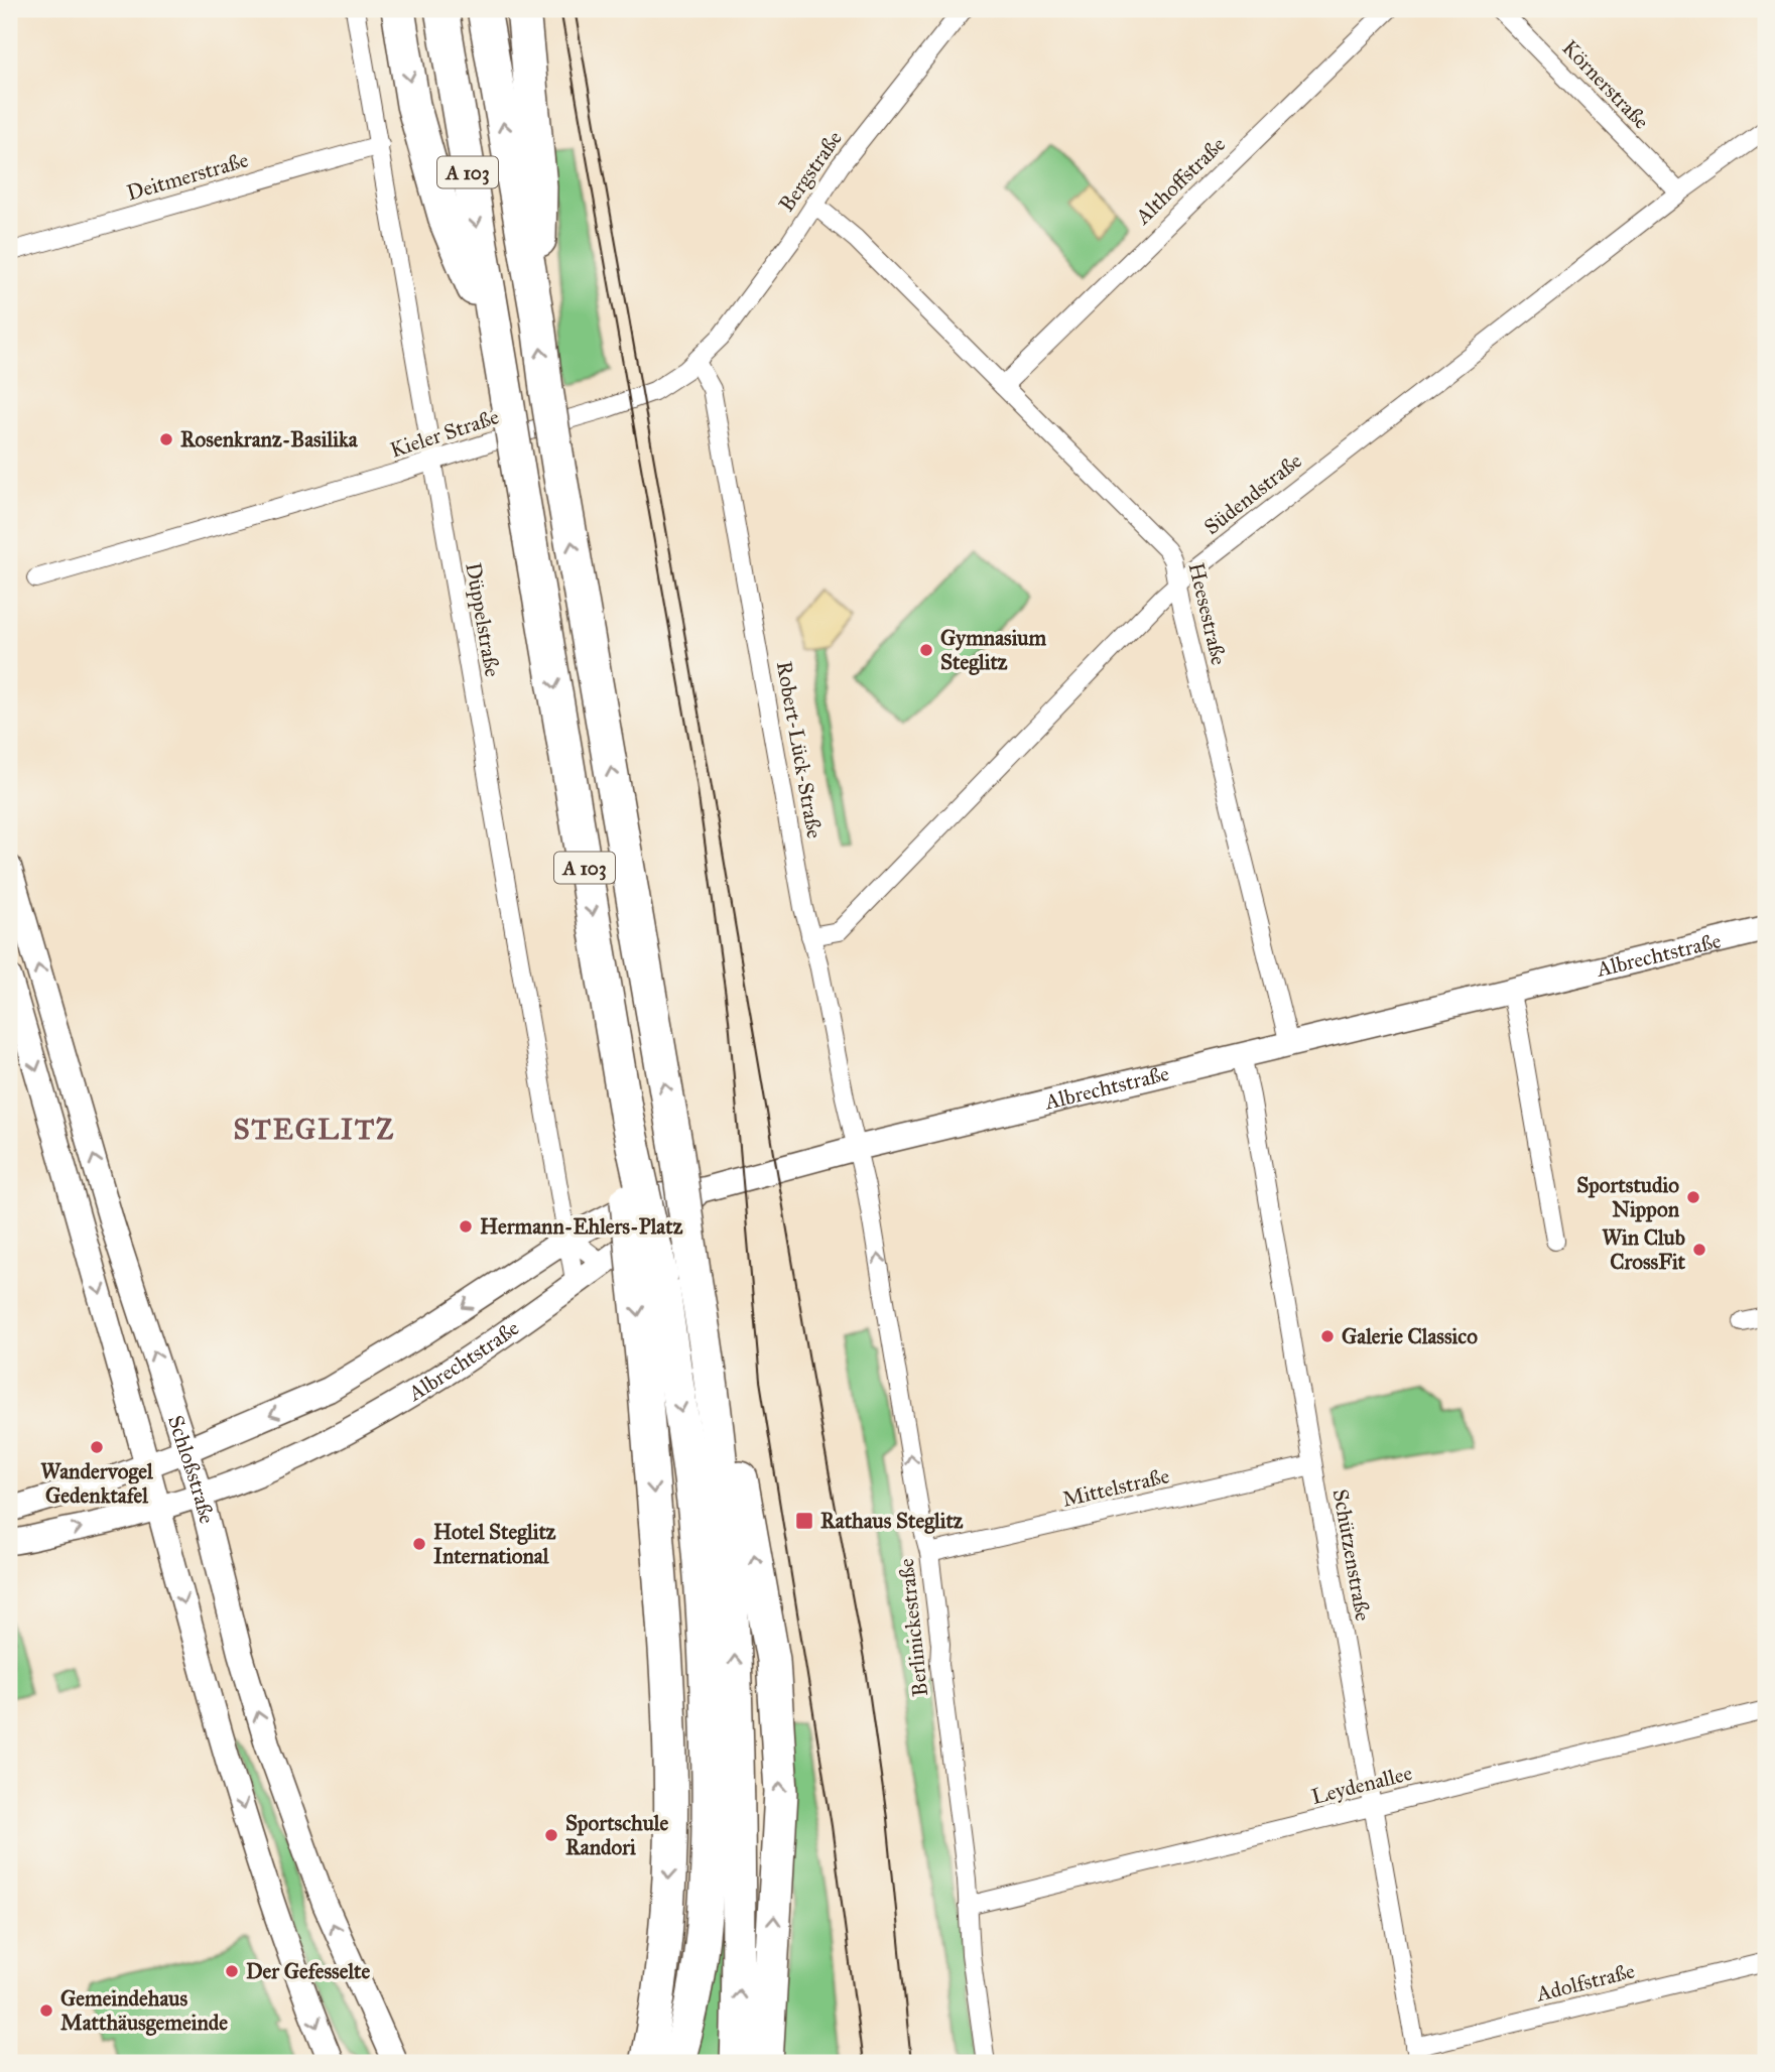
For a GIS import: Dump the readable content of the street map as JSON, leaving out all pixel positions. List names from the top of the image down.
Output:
{
  "streets": {
    "highway": ["A 103"],
    "main road": ["Albrechtstraße", "Schloßstraße"],
    "street": [
      "Körnerstraße",
      "Bergstraße",
      "Deitmerstraße",
      "Althoffstraße",
      "Kieler Straße",
      "Südendstraße",
      "Heesestraße",
      "Düppelstraße",
      "Robert-Lück-Straße",
      "Mittelstraße",
      "Schützenstraße",
      "Berlinickestraße",
      "Leydenallee",
      "Adolfstraße"
    ]
  },
  "crossings": [
    ["Körnerstraße", "Südendstraße"],
    ["Bergstraße", "Kieler Straße"],
    ["Bergstraße", "Heesestraße"],
    ["Bergstraße", "Robert-Lück-Straße"],
    ["Deitmerstraße", "Düppelstraße"],
    ["Althoffstraße", "Heesestraße"],
    ["Kieler Straße", "Düppelstraße"],
    ["Kieler Straße", "Robert-Lück-Straße"],
    ["Südendstraße", "Heesestraße"],
    ["Südendstraße", "Robert-Lück-Straße"],
    ["Heesestraße", "Albrechtstraße"],
    ["Düppelstraße", "Albrechtstraße"],
    ["Robert-Lück-Straße", "Albrechtstraße"],
    ["Robert-Lück-Straße", "Berlinickestraße"],
    ["Albrechtstraße", "Schloßstraße"],
    ["Albrechtstraße", "Schützenstraße"],
    ["Albrechtstraße", "Berlinickestraße"],
    ["Mittelstraße", "Schützenstraße"],
    ["Mittelstraße", "Berlinickestraße"],
    ["Schützenstraße", "Leydenallee"],
    ["Schützenstraße", "Adolfstraße"],
    ["Berlinickestraße", "Leydenallee"]
  ],
  "one_way": ["Berlinickestraße"],
  "districts": ["STEGLITZ"],
  "places": {
    "other": [
      "Rosenkranz-Basilika",
      "Gymnasium Steglitz",
      "Sportstudio Nippon",
      "Hermann-Ehlers-Platz",
      "Win Club CrossFit",
      "Galerie Classico",
      "Wandervogel Gedenktafel",
      "Hotel Steglitz International",
      "Sportschule Randori",
      "Der Gefesselte",
      "Gemeindehaus Matthäusgemeinde"
    ],
    "transit": ["Rathaus Steglitz"]
  }
}
